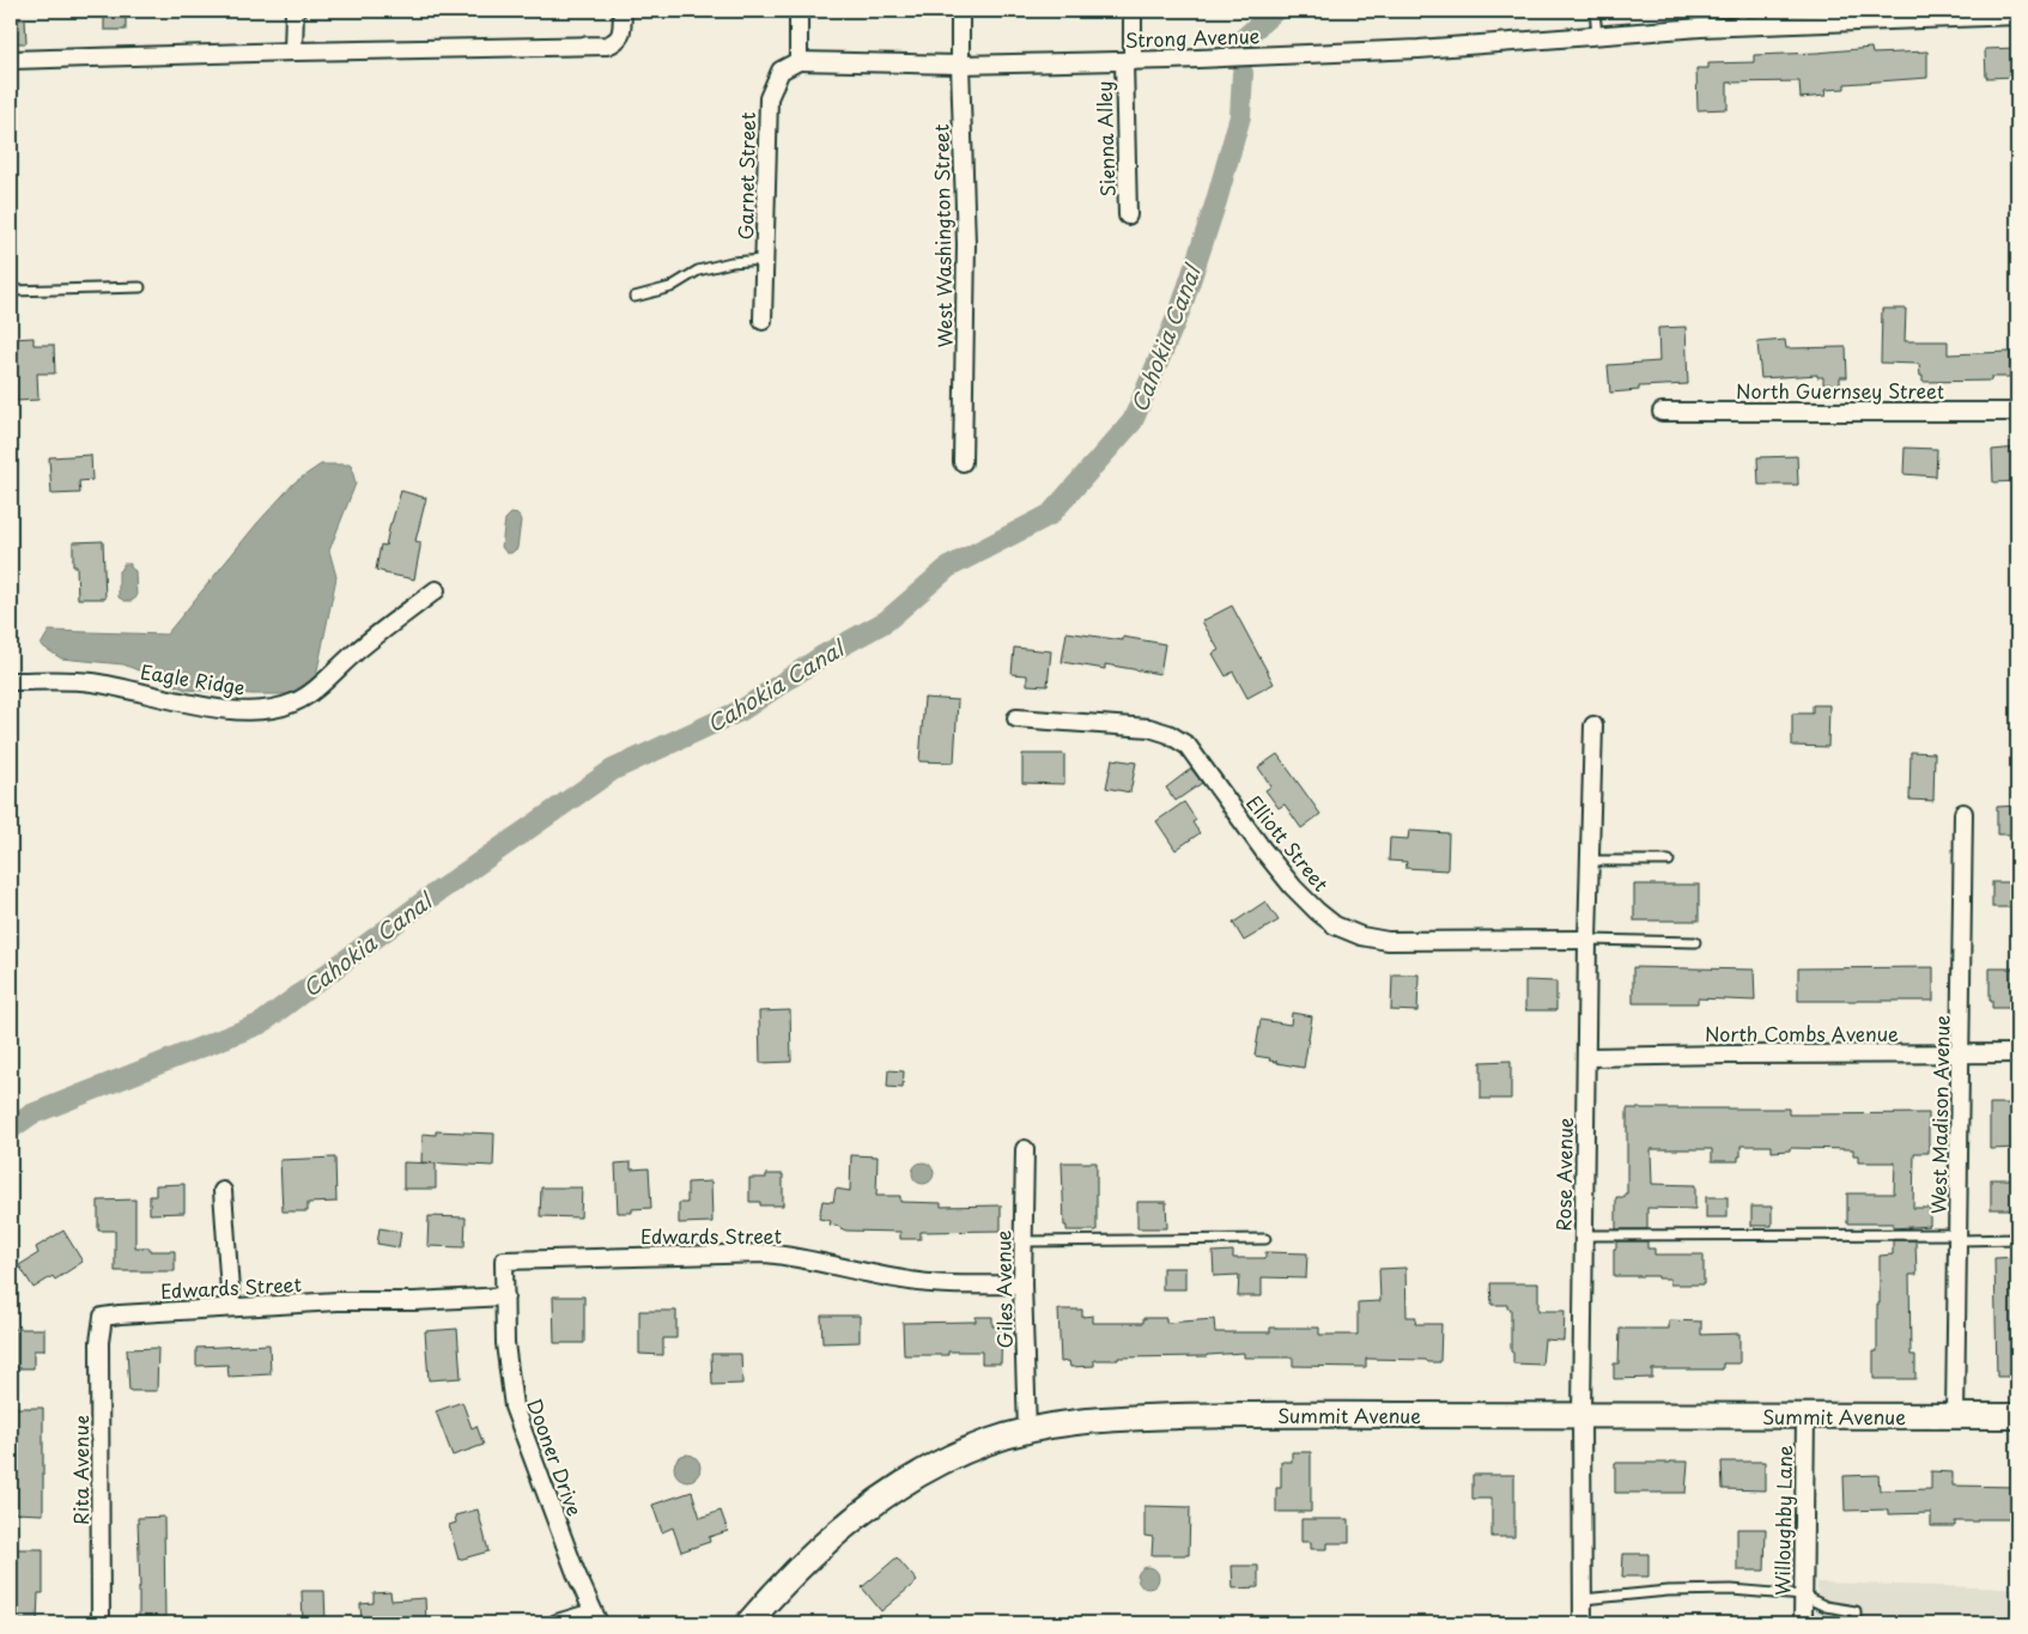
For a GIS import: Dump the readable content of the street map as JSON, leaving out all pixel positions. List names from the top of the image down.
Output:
{
  "streets": {
    "street": [
      "Strong Avenue",
      "Sienna Alley",
      "Garnet Street",
      "West Washington Street",
      "North Guernsey Street",
      "Eagle Ridge",
      "Elliott Street",
      "North Combs Avenue",
      "West Madison Avenue",
      "Rose Avenue",
      "Edwards Street",
      "Giles Avenue",
      "Summit Avenue",
      "Dooner Drive",
      "Rita Avenue",
      "Willoughby Lane"
    ]
  },
  "crossings": [
    ["Strong Avenue", "Sienna Alley"],
    ["Strong Avenue", "Garnet Street"],
    ["Strong Avenue", "West Washington Street"],
    ["Elliott Street", "Rose Avenue"],
    ["North Combs Avenue", "West Madison Avenue"],
    ["North Combs Avenue", "Rose Avenue"],
    ["West Madison Avenue", "Summit Avenue"],
    ["Rose Avenue", "Summit Avenue"],
    ["Edwards Street", "Giles Avenue"],
    ["Edwards Street", "Dooner Drive"],
    ["Edwards Street", "Rita Avenue"],
    ["Giles Avenue", "Summit Avenue"],
    ["Summit Avenue", "Willoughby Lane"]
  ],
  "water": ["Cahokia Canal"]
}
